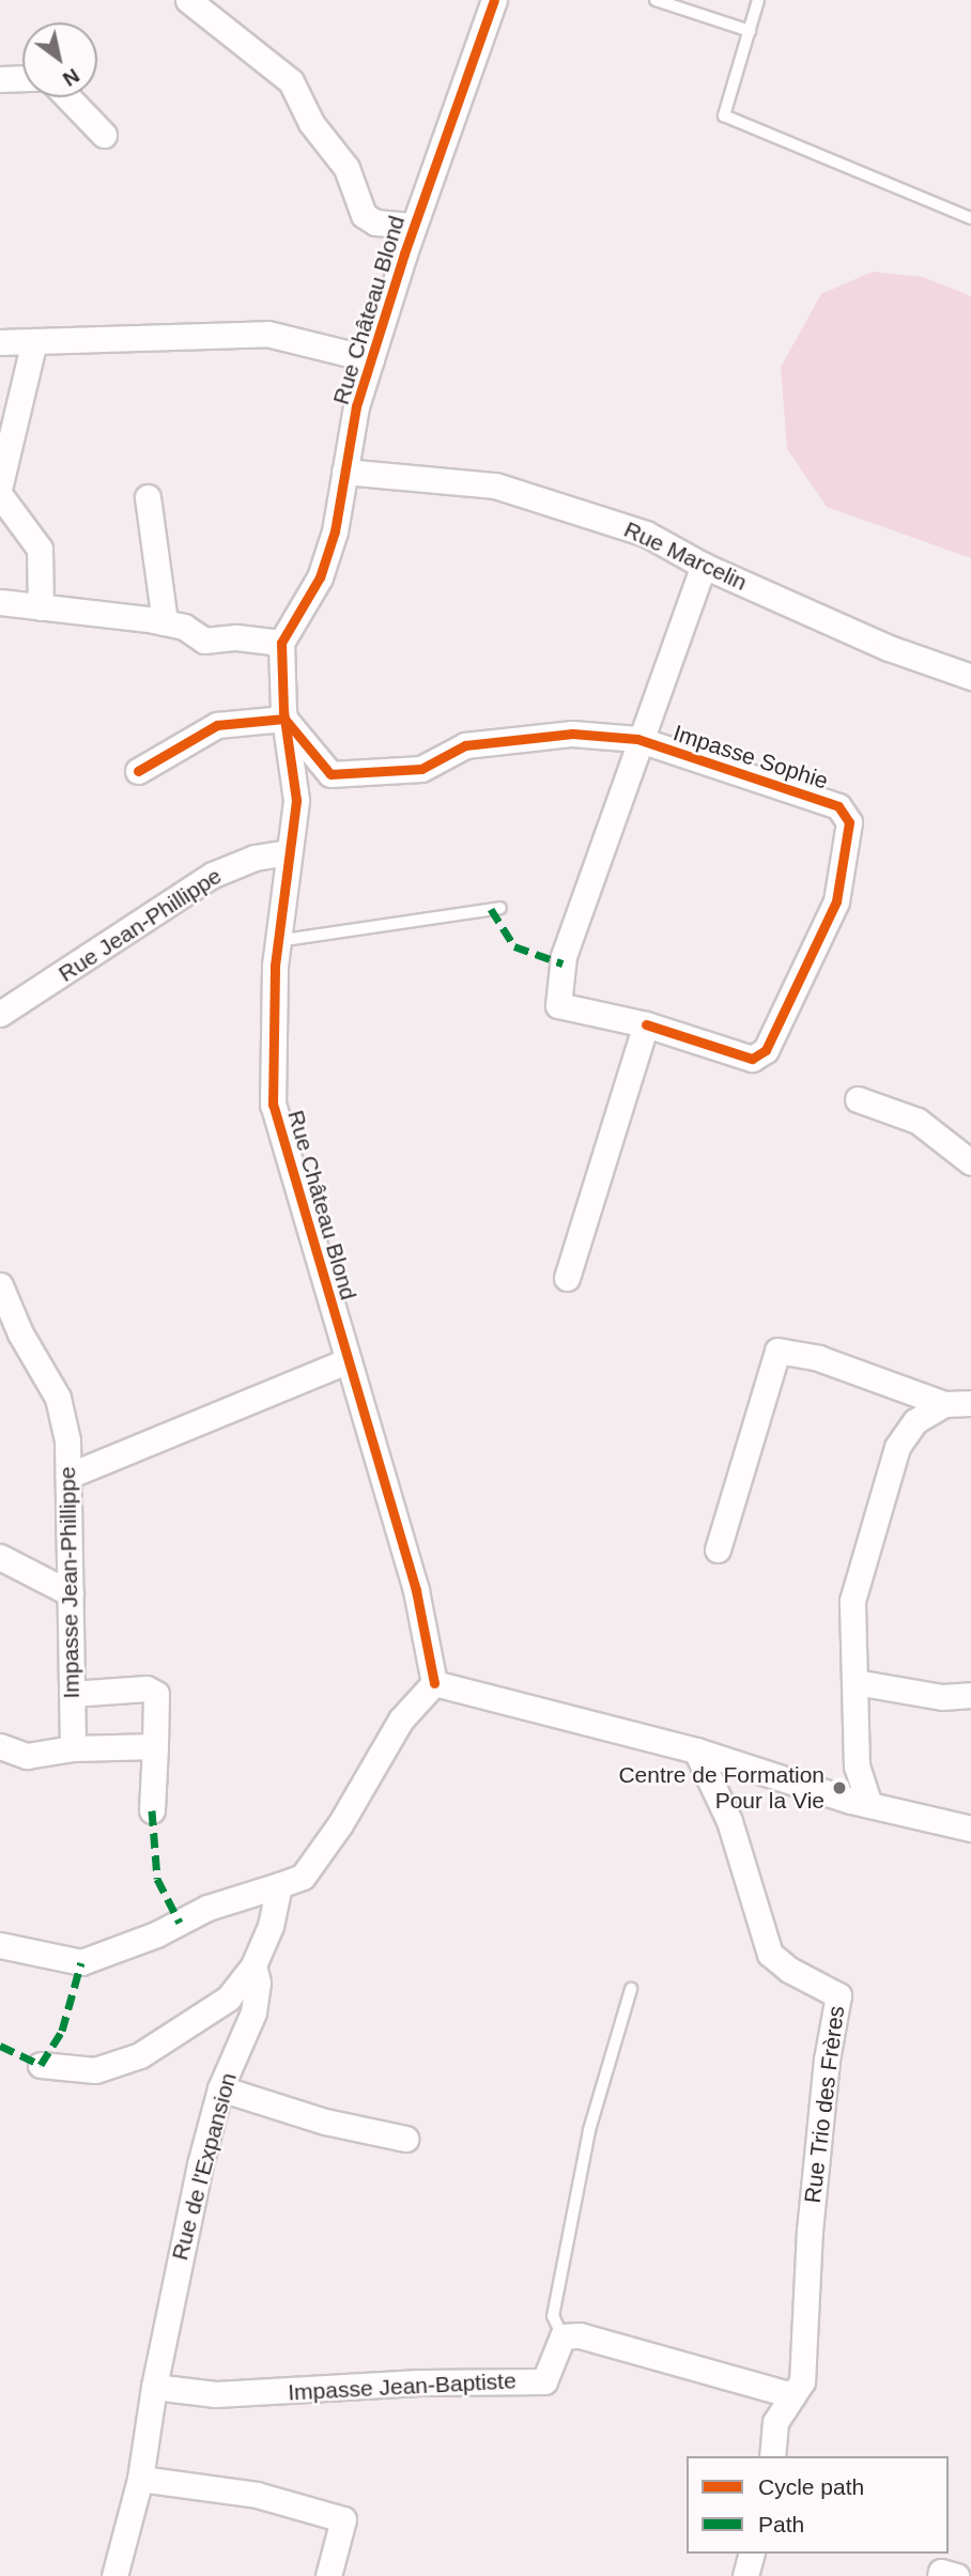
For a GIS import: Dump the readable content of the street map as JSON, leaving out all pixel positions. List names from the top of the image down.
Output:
{
  "streets": {
    "street": [
      "Rue Château Blond",
      "Rue Marcelin",
      "Impasse Sophie",
      "Rue Jean-Phillippe",
      "Impasse Jean-Phillippe",
      "Rue Trio des Frères",
      "Rue de l'Expansion",
      "Impasse Jean-Baptiste"
    ]
  },
  "crossings": [
    ["Rue Château Blond", "Rue Marcelin"],
    ["Rue Château Blond", "Rue Jean-Phillippe"],
    ["Rue Marcelin", "Impasse Sophie"],
    ["Rue de l'Expansion", "Impasse Jean-Baptiste"]
  ],
  "places": ["Centre de Formation Pour la Vie"],
  "legend": ["Cycle path", "Path"],
  "north": "bottom right"
}
